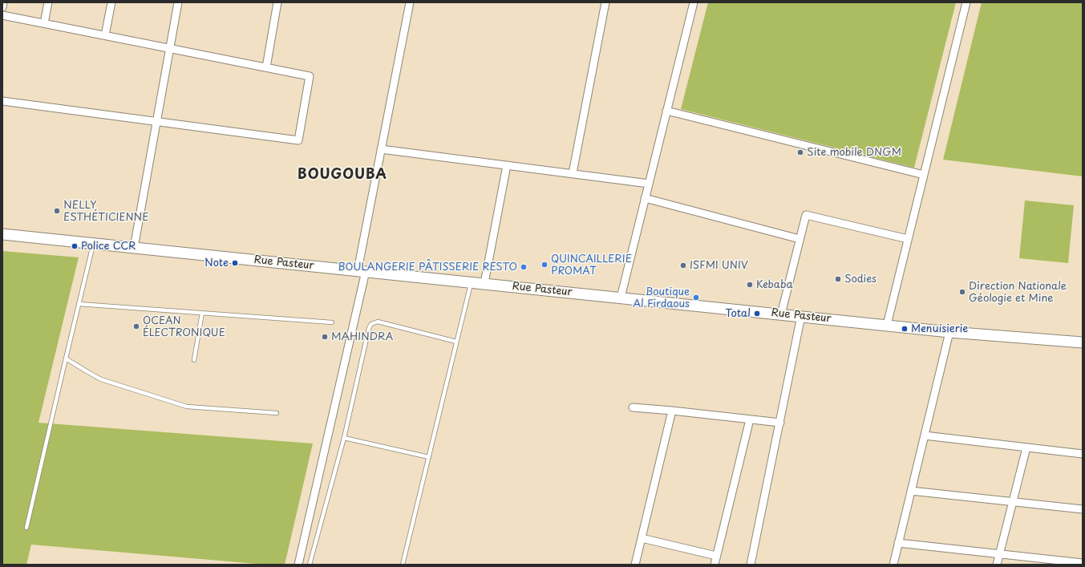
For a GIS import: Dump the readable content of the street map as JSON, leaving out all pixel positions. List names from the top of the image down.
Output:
{
  "streets": {
    "main road": ["Rue Pasteur"]
  },
  "districts": ["BOUGOUBA"],
  "places": [
    "Site mobile DNGM",
    "NELLY ESTHÉTICIENNE",
    "Police CCR",
    "Note",
    "QUINCAILLERIE PROMAT",
    "ISFMI UNIV",
    "BOULANGERIE PÂTISSERIE RESTO",
    "Sodies",
    "Kebaba",
    "Direction Nationale Géologie et Mine",
    "Boutique Al Firdaous",
    "Total",
    "OCEAN ÉLECTRONIQUE",
    "Menuisierie",
    "MAHINDRA"
  ]
}
